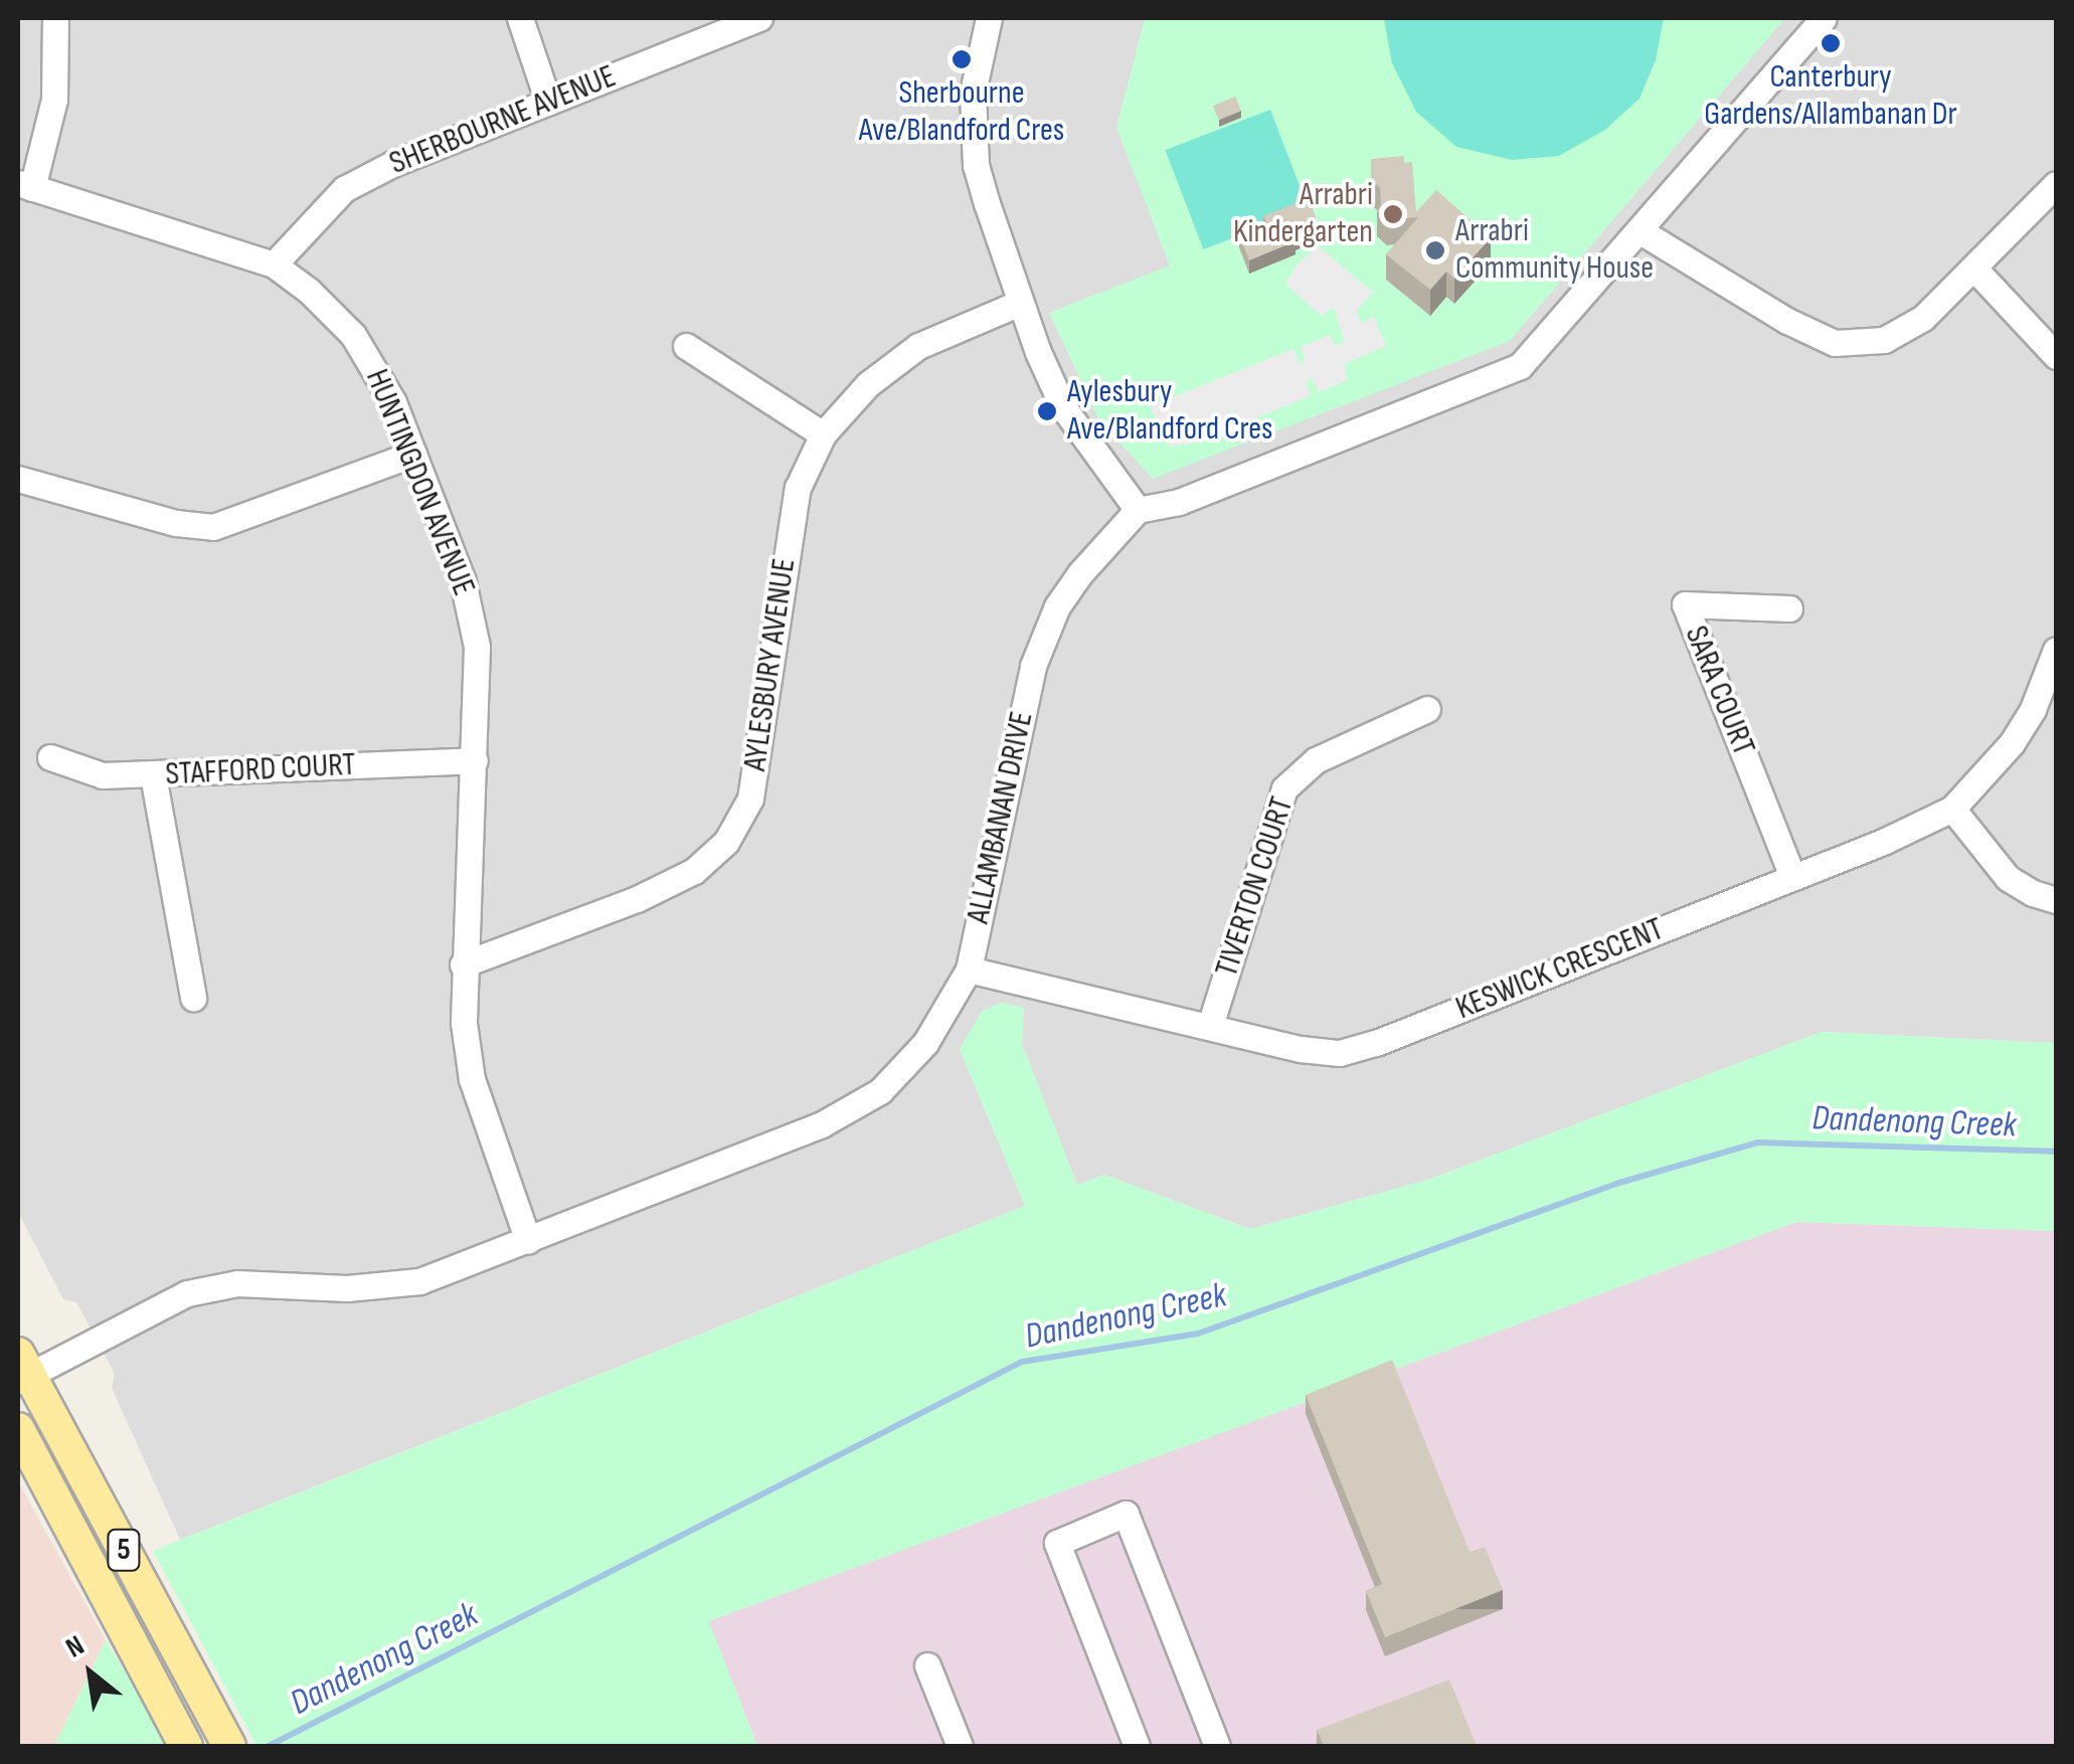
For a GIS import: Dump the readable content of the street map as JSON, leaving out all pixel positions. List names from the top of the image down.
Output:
{
  "streets": {
    "main road": ["5"],
    "street": [
      "SHERBOURNE AVENUE",
      "HUNTINGDON AVENUE",
      "AYLESBURY AVENUE",
      "SARA COURT",
      "STAFFORD COURT",
      "ALLAMBANAN DRIVE",
      "TIVERTON COURT",
      "KESWICK CRESCENT"
    ]
  },
  "crossings": [
    ["SHERBOURNE AVENUE", "HUNTINGDON AVENUE"],
    ["HUNTINGDON AVENUE", "AYLESBURY AVENUE"],
    ["HUNTINGDON AVENUE", "STAFFORD COURT"],
    ["HUNTINGDON AVENUE", "ALLAMBANAN DRIVE"],
    ["SARA COURT", "KESWICK CRESCENT"],
    ["ALLAMBANAN DRIVE", "KESWICK CRESCENT"],
    ["ALLAMBANAN DRIVE", "5"],
    ["TIVERTON COURT", "KESWICK CRESCENT"]
  ],
  "water": ["Dandenong Creek"],
  "places": [
    "Canterbury Gardens/Allambanan Dr",
    "Sherbourne Ave/Blandford Cres",
    "Arrabri Kindergarten",
    "Arrabri Community House",
    "Aylesbury Ave/Blandford Cres"
  ],
  "north": "top left"
}
